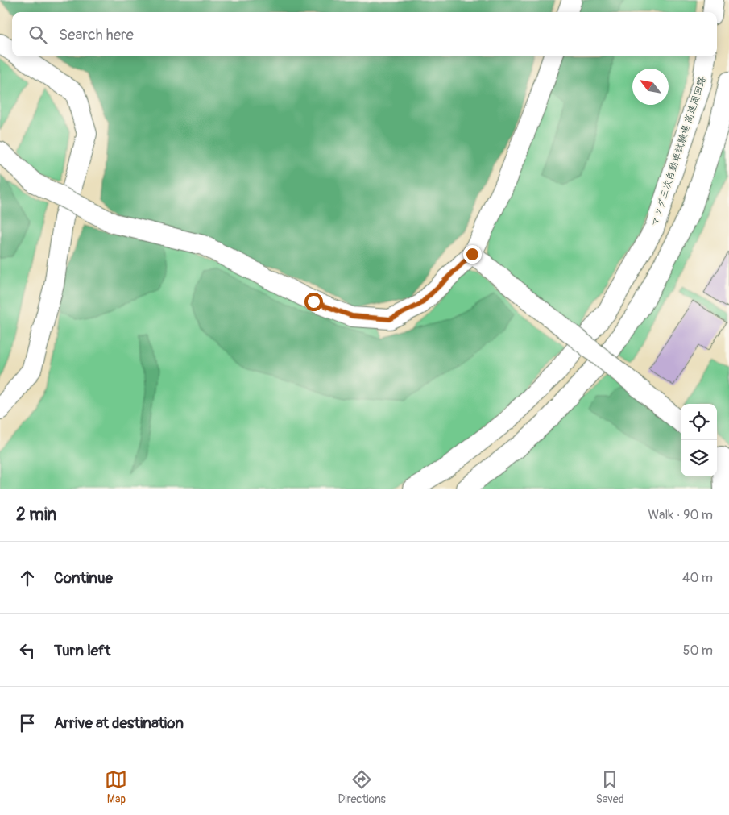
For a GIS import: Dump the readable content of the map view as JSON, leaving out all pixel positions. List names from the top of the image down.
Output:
{
  "streets": {
    "lane": ["マツダ三次自動車試験場 高速周回路"]
  },
  "north": "top left",
  "page": {
    "search": "Search here",
    "heading": ["2 min", "Walk · 90 m"],
    "list": [
      ["Continue", "40 m"],
      ["Turn left", "50 m"],
      "Arrive at destination"
    ],
    "nav": ["Map", "Directions", "Saved"]
  }
}
